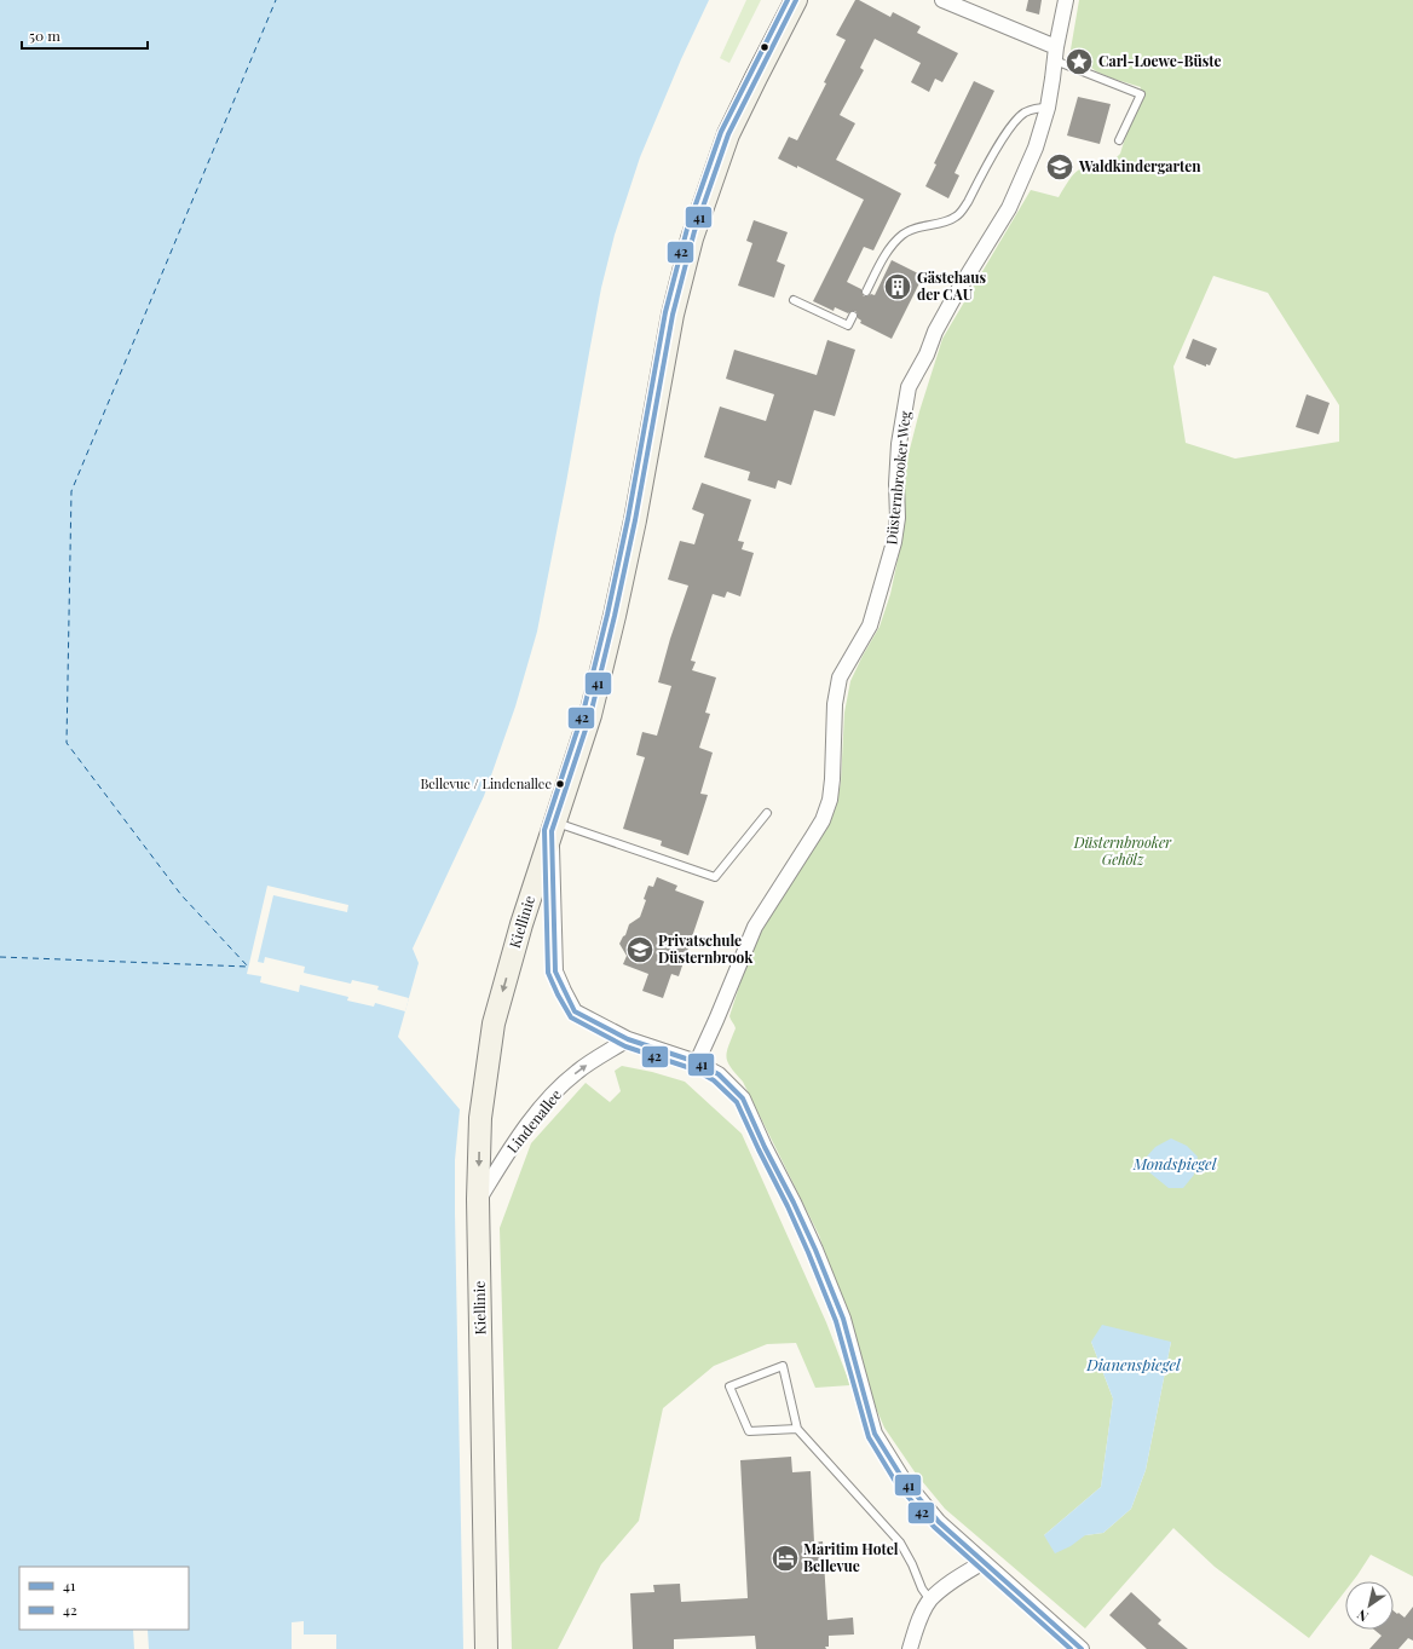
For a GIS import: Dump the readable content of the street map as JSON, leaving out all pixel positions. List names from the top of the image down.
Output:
{
  "streets": {
    "street": ["Düsternbrooker Weg", "Kiellinie", "Lindenallee"]
  },
  "crossings": [
    ["Kiellinie", "Lindenallee"]
  ],
  "one_way": ["Lindenallee"],
  "water": ["Mondspiegel", "Dianenspiegel"],
  "parks": ["Düsternbrooker Gehölz"],
  "places": {
    "place": ["Carl-Loewe-Büste"],
    "school or university": ["Waldkindergarten", "Privatschule Düsternbrook"],
    "building": ["Gästehaus der CAU"],
    "other": ["Bellevue / Lindenallee"],
    "hotel": ["Maritim Hotel Bellevue"]
  },
  "lines": ["transit line 41", "transit line 42"],
  "legend": ["41", "42"],
  "scale_bar": "50 m",
  "north": "bottom left"
}
